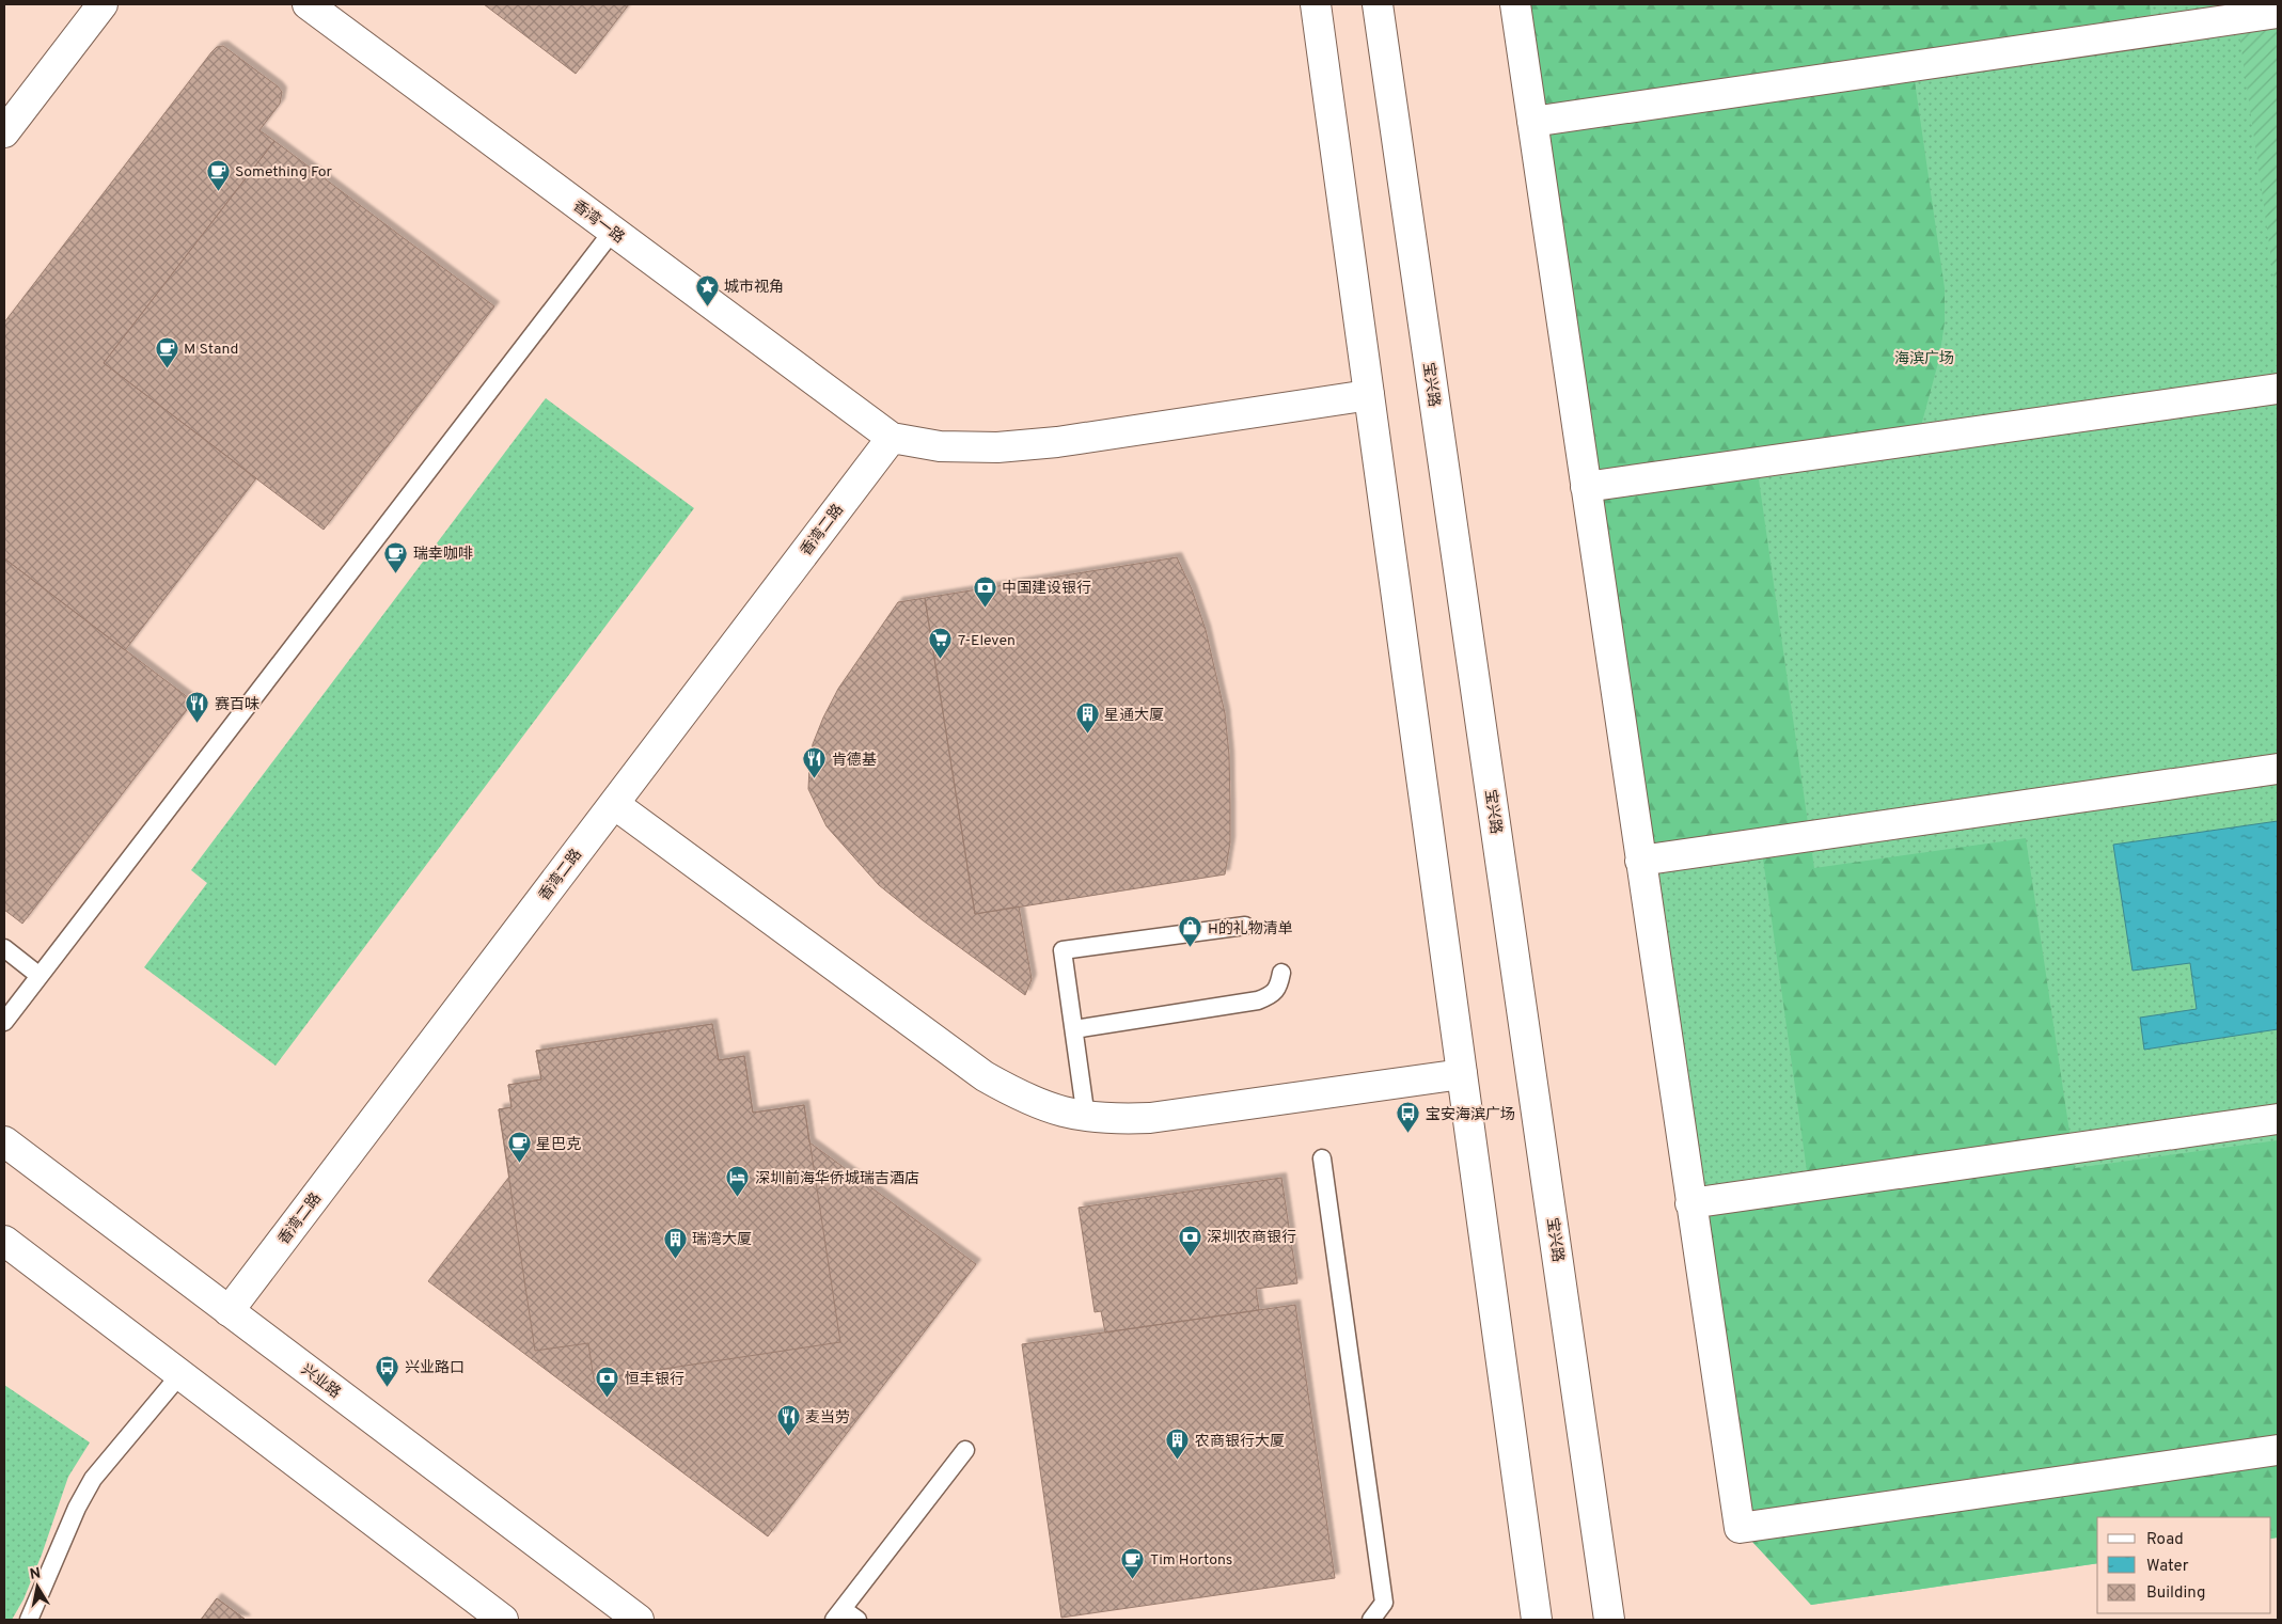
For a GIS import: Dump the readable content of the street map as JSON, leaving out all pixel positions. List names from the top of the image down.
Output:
{
  "streets": {
    "street": [
      "香湾一路",
      "宝兴路",
      "香湾二路",
      "兴业路"
    ]
  },
  "crossings": [
    ["香湾一路", "香湾二路"],
    ["香湾二路", "兴业路"]
  ],
  "parks": ["海滨广场"],
  "places": {
    "cafe": [
      "Something For",
      "M Stand",
      "瑞幸咖啡",
      "星巴克",
      "Tim Hortons"
    ],
    "place": ["城市视角"],
    "bank": ["中国建设银行", "深圳农商银行", "恒丰银行"],
    "supermarket": ["7-Eleven"],
    "restaurant": ["赛百味", "肯德基", "麦当劳"],
    "building": ["星通大厦", "瑞湾大厦", "农商银行大厦"],
    "shop": ["H的礼物清单"],
    "bus stop": ["宝安海滨广场", "兴业路口"],
    "hotel": ["深圳前海华侨城瑞吉酒店"]
  },
  "legend": ["Road", "Water", "Building"],
  "north": "top"
}
